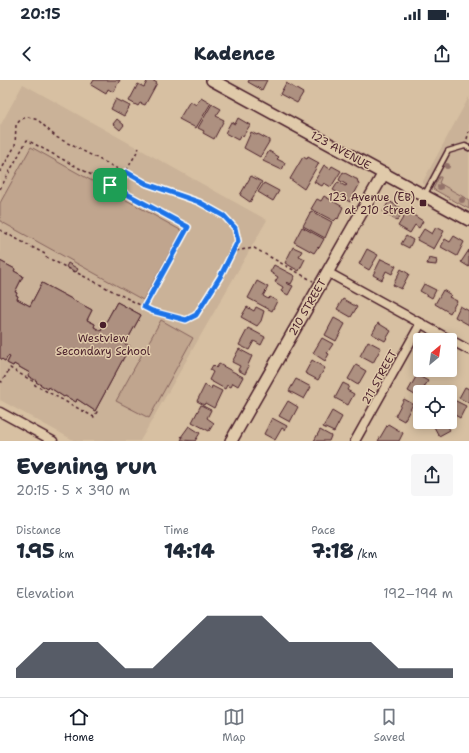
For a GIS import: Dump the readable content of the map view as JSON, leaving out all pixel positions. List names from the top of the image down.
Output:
{
  "streets": {
    "street": ["123 AVENUE", "210 STREET", "211 STREET"]
  },
  "crossings": [
    ["123 AVENUE", "210 STREET"]
  ],
  "places": {
    "transit": ["123 Avenue (EB) at 210 Street"],
    "other": ["Westview Secondary School"]
  },
  "north": "top right",
  "page": {
    "status": "20:15",
    "header": "Kadence",
    "heading": ["Evening run", "20:15 · 5 × 390 m"],
    "stats": [
      ["Distance", "1.95 km"],
      ["Time", "14:14"],
      ["Pace", "7:18 /km"]
    ],
    "chart": ["Elevation", "192–194 m"],
    "tabs": ["Home", "Map", "Saved"]
  }
}
